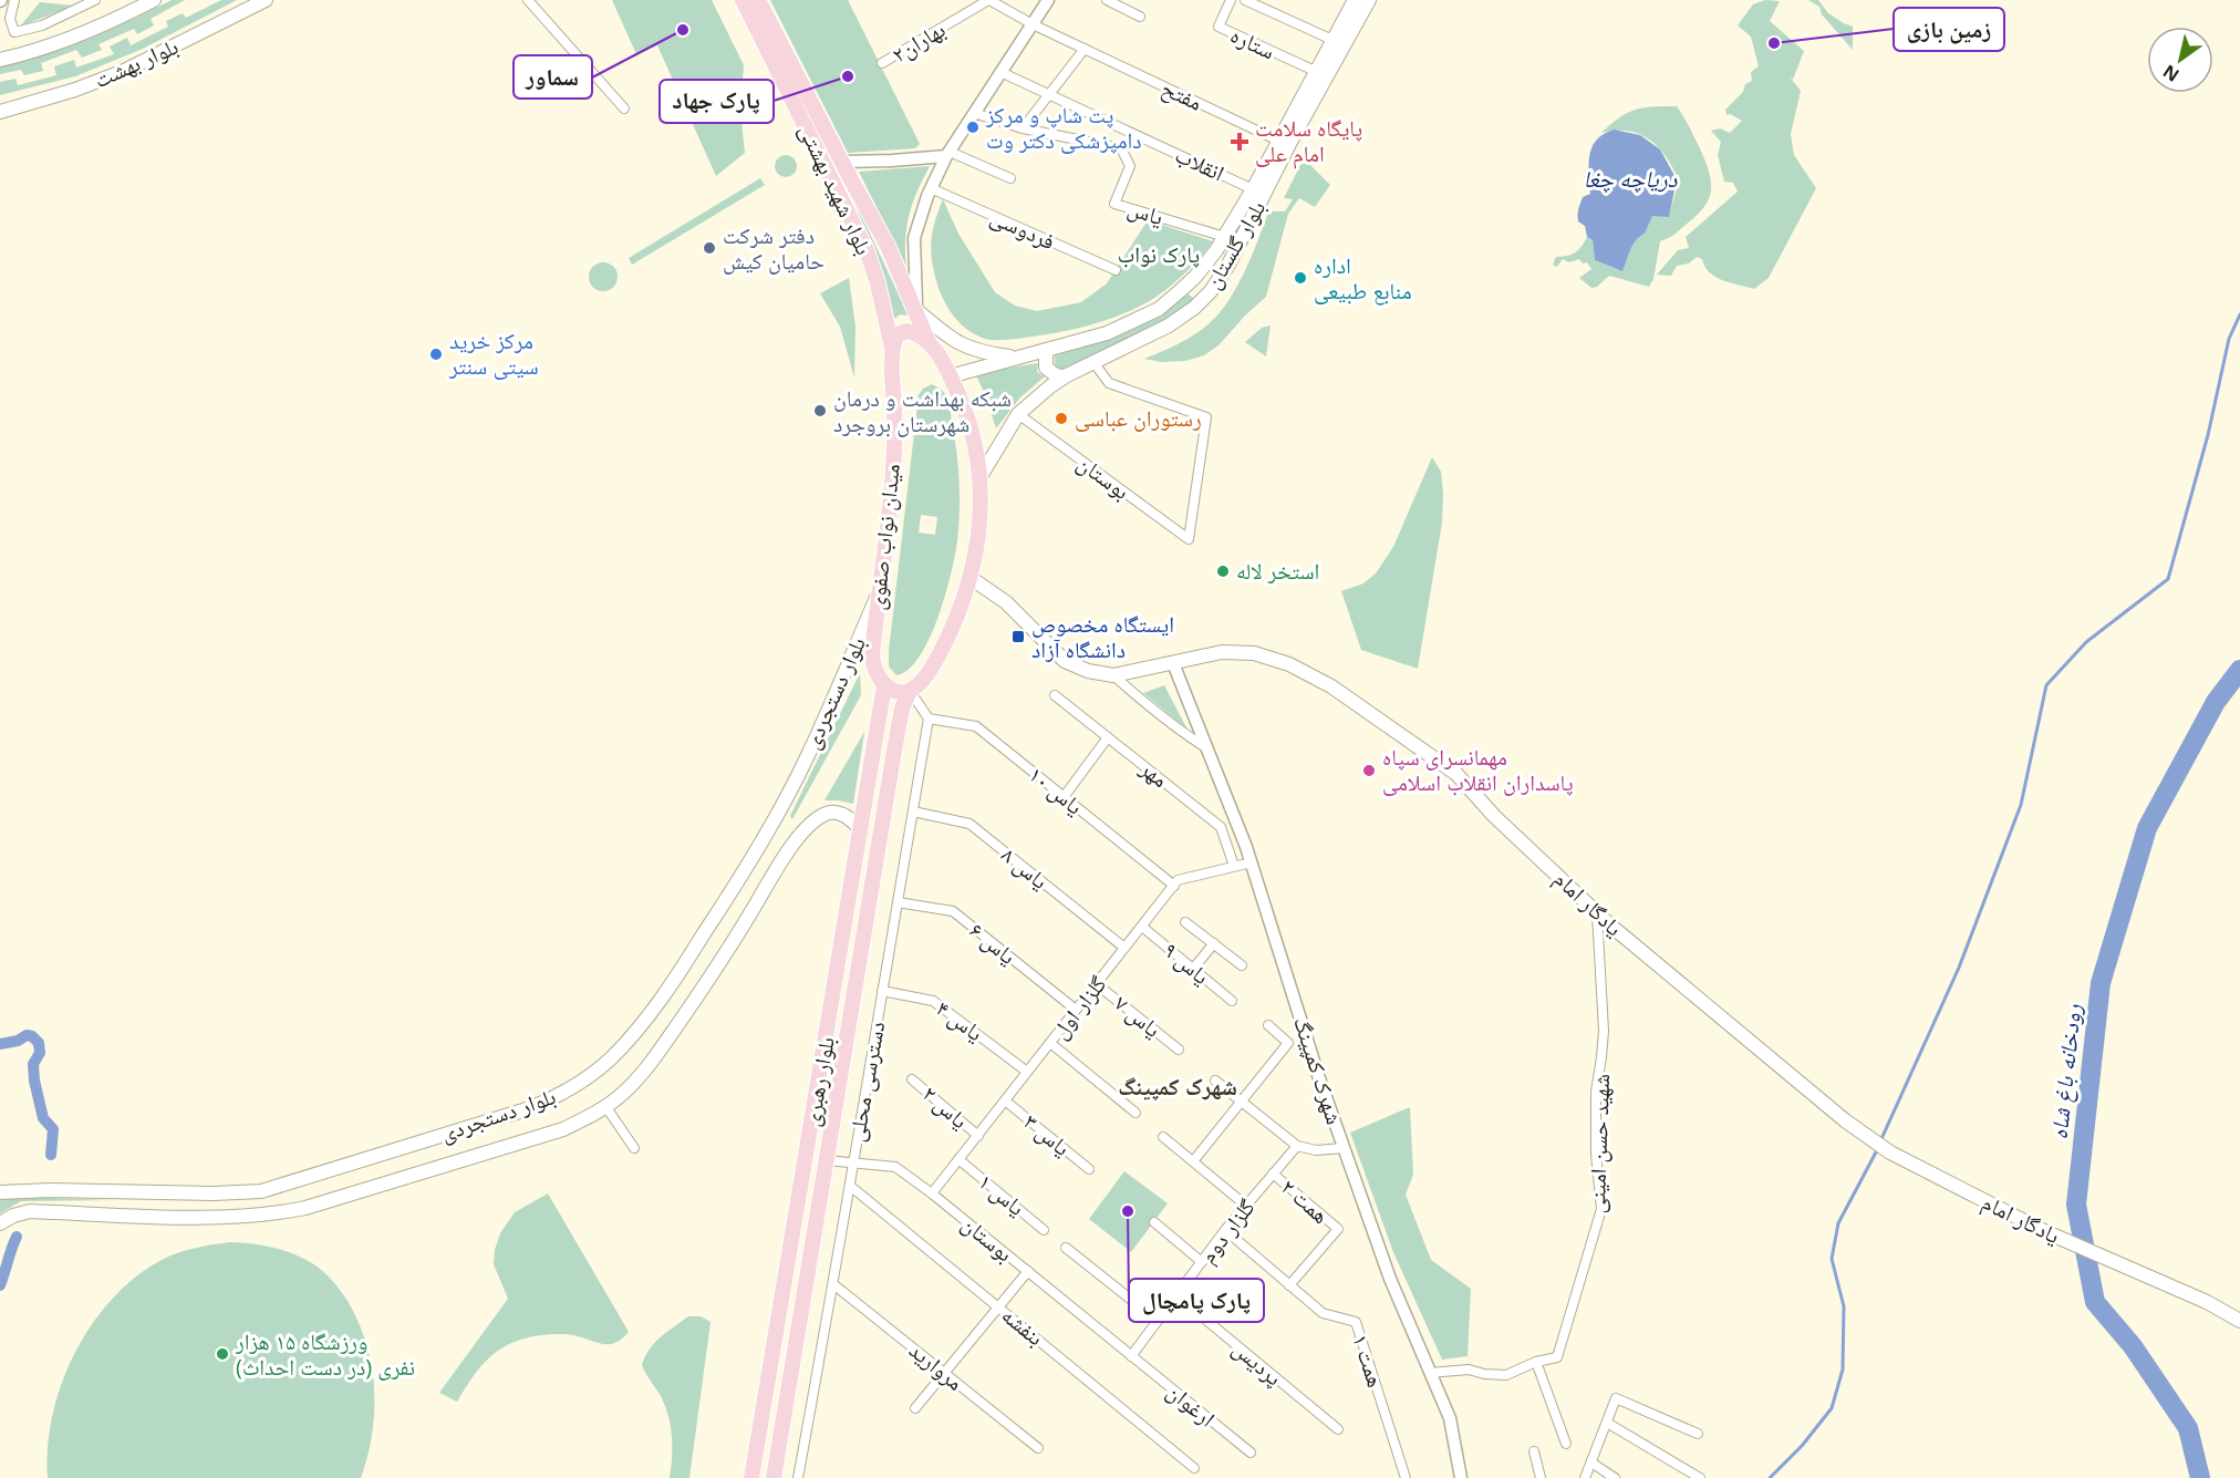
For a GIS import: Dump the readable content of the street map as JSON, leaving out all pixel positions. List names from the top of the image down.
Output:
{
  "streets": {
    "main road": [
      "بلوار بهشت",
      "بلوار شهید بهشتی",
      "بلوار گلستان",
      "میدان نواب صفوی",
      "بلوار دستجردی",
      "یادگار امام",
      "بلوار رهبری"
    ],
    "street": [
      "بهاران۲",
      "ستاره",
      "مفتح",
      "انقلاب",
      "یاس",
      "فردوسی",
      "بوستان",
      "مهر",
      "یاس ۱۰",
      "یاس ۸",
      "یاس ۶",
      "یاس ۹",
      "گلزار اول",
      "یاس ۷",
      "یاس ۴",
      "شهرک کمپینگ",
      "دسترسی محلی",
      "یاس ۲",
      "یاس ۳",
      "شهید حسن امینی",
      "یاس ۱",
      "همت ۲",
      "گلزار دوم",
      "بنفشه",
      "همت ۱",
      "پردیس",
      "مروارید",
      "ارغوان"
    ]
  },
  "crossings": [
    ["بهاران۲", "مفتح"],
    ["ستاره", "بلوار گلستان"],
    ["مفتح", "بلوار گلستان"],
    ["انقلاب", "بلوار گلستان"],
    ["بلوار شهید بهشتی", "میدان نواب صفوی"],
    ["یاس", "بلوار گلستان"],
    ["بلوار گلستان", "بوستان"],
    ["بوستان", "گلزار اول"],
    ["بوستان", "بلوار رهبری"],
    ["بوستان", "دسترسی محلی"],
    ["بوستان", "گلزار دوم"],
    ["بوستان", "ارغوان"],
    ["میدان نواب صفوی", "بلوار دستجردی"],
    ["میدان نواب صفوی", "بلوار رهبری"],
    ["بلوار دستجردی", "بلوار رهبری"],
    ["مهر", "گلزار اول"],
    ["یاس ۱۰", "گلزار اول"],
    ["یاس ۱۰", "دسترسی محلی"],
    ["یاس ۸", "گلزار اول"],
    ["یاس ۸", "دسترسی محلی"],
    ["یادگار امام", "شهرک کمپینگ"],
    ["یادگار امام", "شهید حسن امینی"],
    ["یاس ۶", "گلزار اول"],
    ["یاس ۶", "دسترسی محلی"],
    ["یاس ۹", "گلزار اول"],
    ["گلزار اول", "یاس ۷"],
    ["گلزار اول", "یاس ۴"],
    ["گلزار اول", "شهرک کمپینگ"],
    ["گلزار اول", "یاس ۲"],
    ["گلزار اول", "یاس ۳"],
    ["گلزار اول", "یاس ۱"],
    ["یاس ۴", "دسترسی محلی"],
    ["شهرک کمپینگ", "شهید حسن امینی"],
    ["دسترسی محلی", "بنفشه"],
    ["دسترسی محلی", "مروارید"],
    ["همت ۲", "گلزار دوم"],
    ["همت ۲", "همت ۱"],
    ["گلزار دوم", "همت ۱"],
    ["گلزار دوم", "پردیس"],
    ["گلزار دوم", "ارغوان"]
  ],
  "districts": ["شهرک کمپینگ"],
  "water": ["دریاچه چغا", "رودخانه باغ شاه"],
  "parks": ["پارک نواب"],
  "places": {
    "other": [
      "سماور",
      "زمین بازی",
      "پارک جهاد",
      "پت شاپ و مرکز دامپزشکی دکتر وت",
      "دفتر شرکت حامیان کیش",
      "اداره منابع طبیعی",
      "مرکز خرید سیتی سنتر",
      "شبکه بهداشت و درمان شهرستان بروجرد",
      "رستوران عباسی",
      "استخر لاله",
      "مهمانسرای سپاه پاسداران انقلاب اسلامی",
      "پارک پامچال",
      "ورزشگاه ۱۵ هزار نفری (در دست احداث)"
    ],
    "health": ["پایگاه سلامت امام علی"],
    "transit": ["ایستگاه مخصوص دانشگاه آزاد"]
  },
  "north": "bottom left"
}
